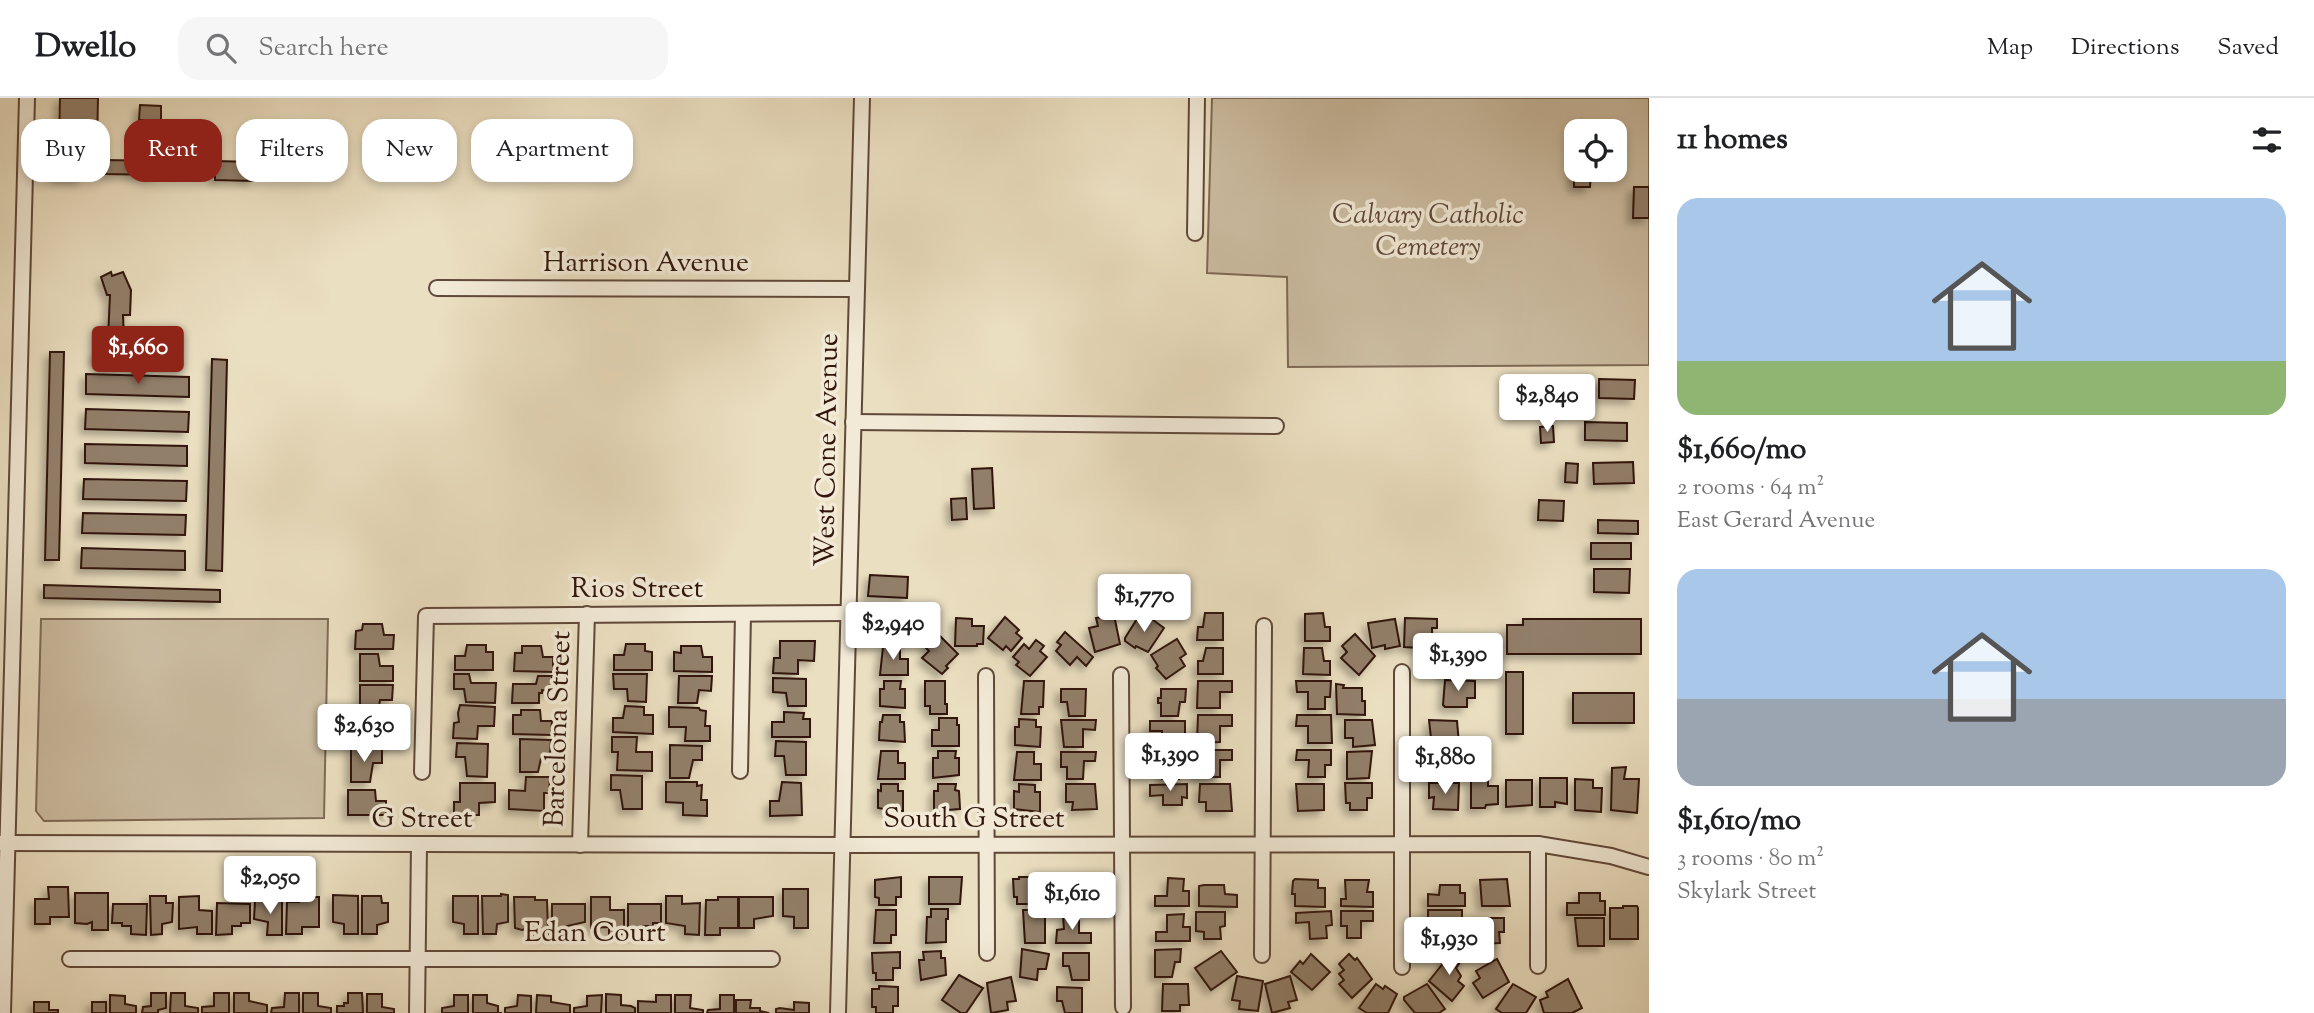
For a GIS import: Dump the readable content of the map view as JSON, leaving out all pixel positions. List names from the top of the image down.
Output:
{
  "streets": {
    "street": [
      "Harrison Avenue",
      "West Cone Avenue",
      "Rios Street",
      "Barcelona Street",
      "G Street",
      "South G Street",
      "Edan Court"
    ]
  },
  "crossings": [
    ["Harrison Avenue", "West Cone Avenue"],
    ["West Cone Avenue", "Rios Street"],
    ["West Cone Avenue", "G Street"],
    ["West Cone Avenue", "South G Street"],
    ["Rios Street", "Barcelona Street"],
    ["Barcelona Street", "G Street"],
    ["G Street", "South G Street"]
  ],
  "parks": ["Calvary Catholic Cemetery"],
  "page": {
    "header": "Dwello",
    "search": "Search here",
    "nav": ["Map", "Directions", "Saved"],
    "heading": "11 homes",
    "chip": [
      "Buy",
      "Rent",
      "Filters",
      "New",
      "Apartment"
    ],
    "list": [
      {
        "name": "$1,660/mo",
        "note": "2 rooms · 64 m² · East Gerard Avenue"
      },
      {
        "name": "$1,610/mo",
        "note": "3 rooms · 80 m² · Skylark Street"
      }
    ],
    "price": [
      "$1,660",
      "$2,840",
      "$1,770",
      "$2,940",
      "$1,390",
      "$2,630",
      "$1,390",
      "$1,880",
      "$2,050",
      "$1,610",
      "$1,930"
    ]
  }
}
